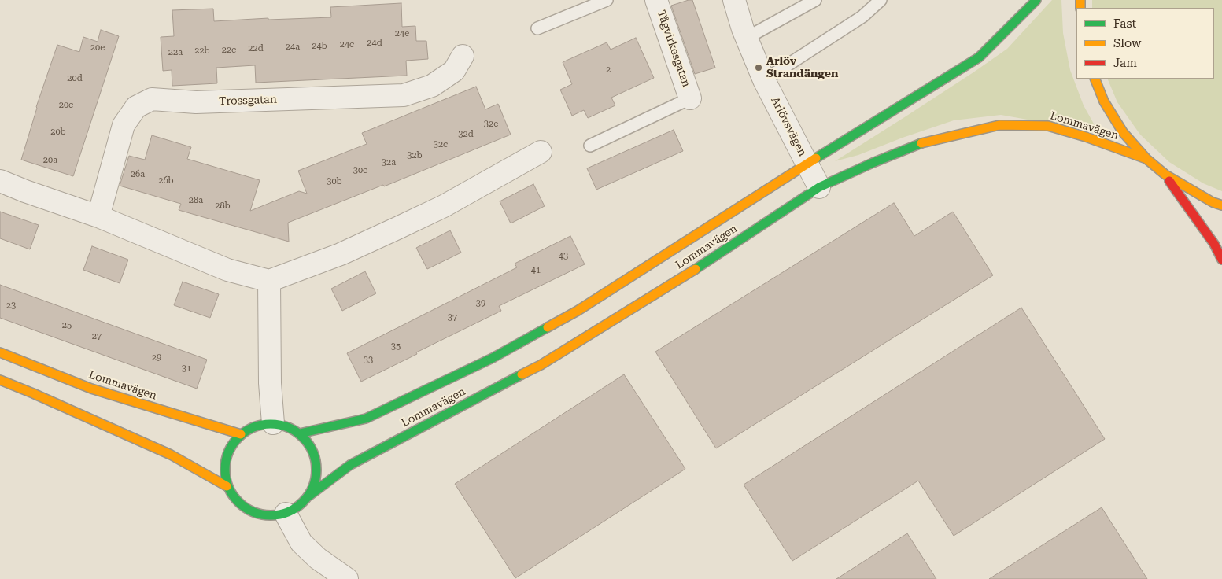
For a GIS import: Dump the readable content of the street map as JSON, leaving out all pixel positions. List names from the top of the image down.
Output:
{
  "streets": {
    "main road": ["Lommavägen"],
    "street": ["Tågvirkesgatan", "Trossgatan", "Arlövsvägen"]
  },
  "crossings": [
    ["Lommavägen", "Arlövsvägen"]
  ],
  "places": ["Arlöv Strandängen"],
  "house_numbers": [
    "24e",
    "24d",
    "24c",
    "24b",
    "24a",
    "20e",
    "22d",
    "22c",
    "22b",
    "22a",
    "2",
    "20d",
    "20c",
    "32e",
    "20b",
    "32d",
    "32c",
    "32b",
    "20a",
    "32a",
    "30c",
    "26a",
    "26b",
    "30b",
    "28a",
    "28b",
    "43",
    "41",
    "39",
    "23",
    "37",
    "25",
    "27",
    "35",
    "29",
    "33",
    "31"
  ],
  "legend": ["Fast", "Slow", "Jam"]
}
